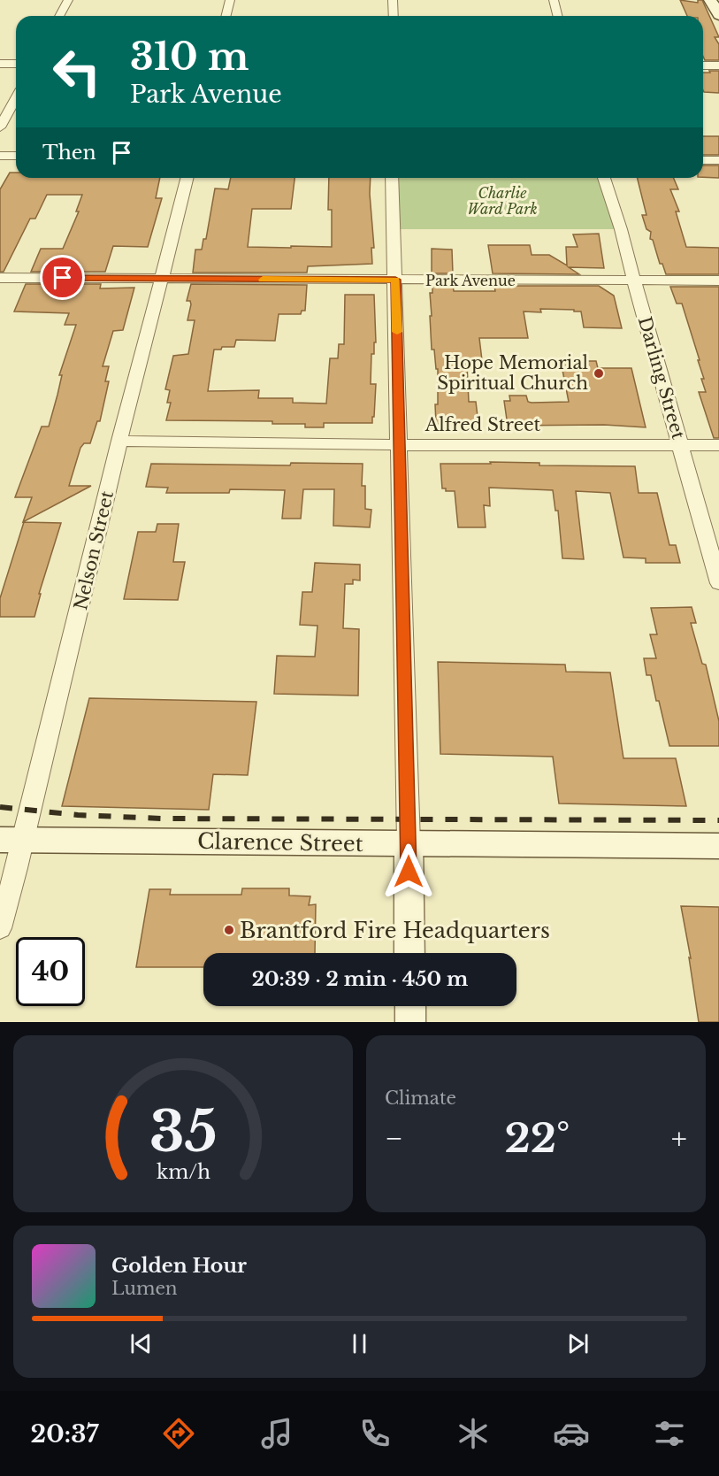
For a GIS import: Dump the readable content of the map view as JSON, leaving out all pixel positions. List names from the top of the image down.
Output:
{
  "streets": {
    "main road": ["Clarence Street"],
    "street": [
      "Park Avenue",
      "Darling Street",
      "Alfred Street",
      "Nelson Street"
    ]
  },
  "crossings": [
    ["Park Avenue", "Darling Street"],
    ["Park Avenue", "Nelson Street"],
    ["Darling Street", "Alfred Street"],
    ["Alfred Street", "Nelson Street"],
    ["Nelson Street", "Clarence Street"]
  ],
  "parks": ["Charlie Ward Park"],
  "places": ["Hope Memorial Spiritual Church", "Brantford Fire Headquarters"],
  "page": {
    "turn": ["310 m", "Park Avenue"],
    "then": "Then",
    "limit": "40",
    "trip": "20:39 · 2 min · 450 m",
    "tile": "Climate",
    "heat": ["−", "22°", "+"],
    "song": ["Golden Hour", "Lumen"],
    "tabs": "20:37",
    "gauge": ["35", "km/h"]
  }
}
